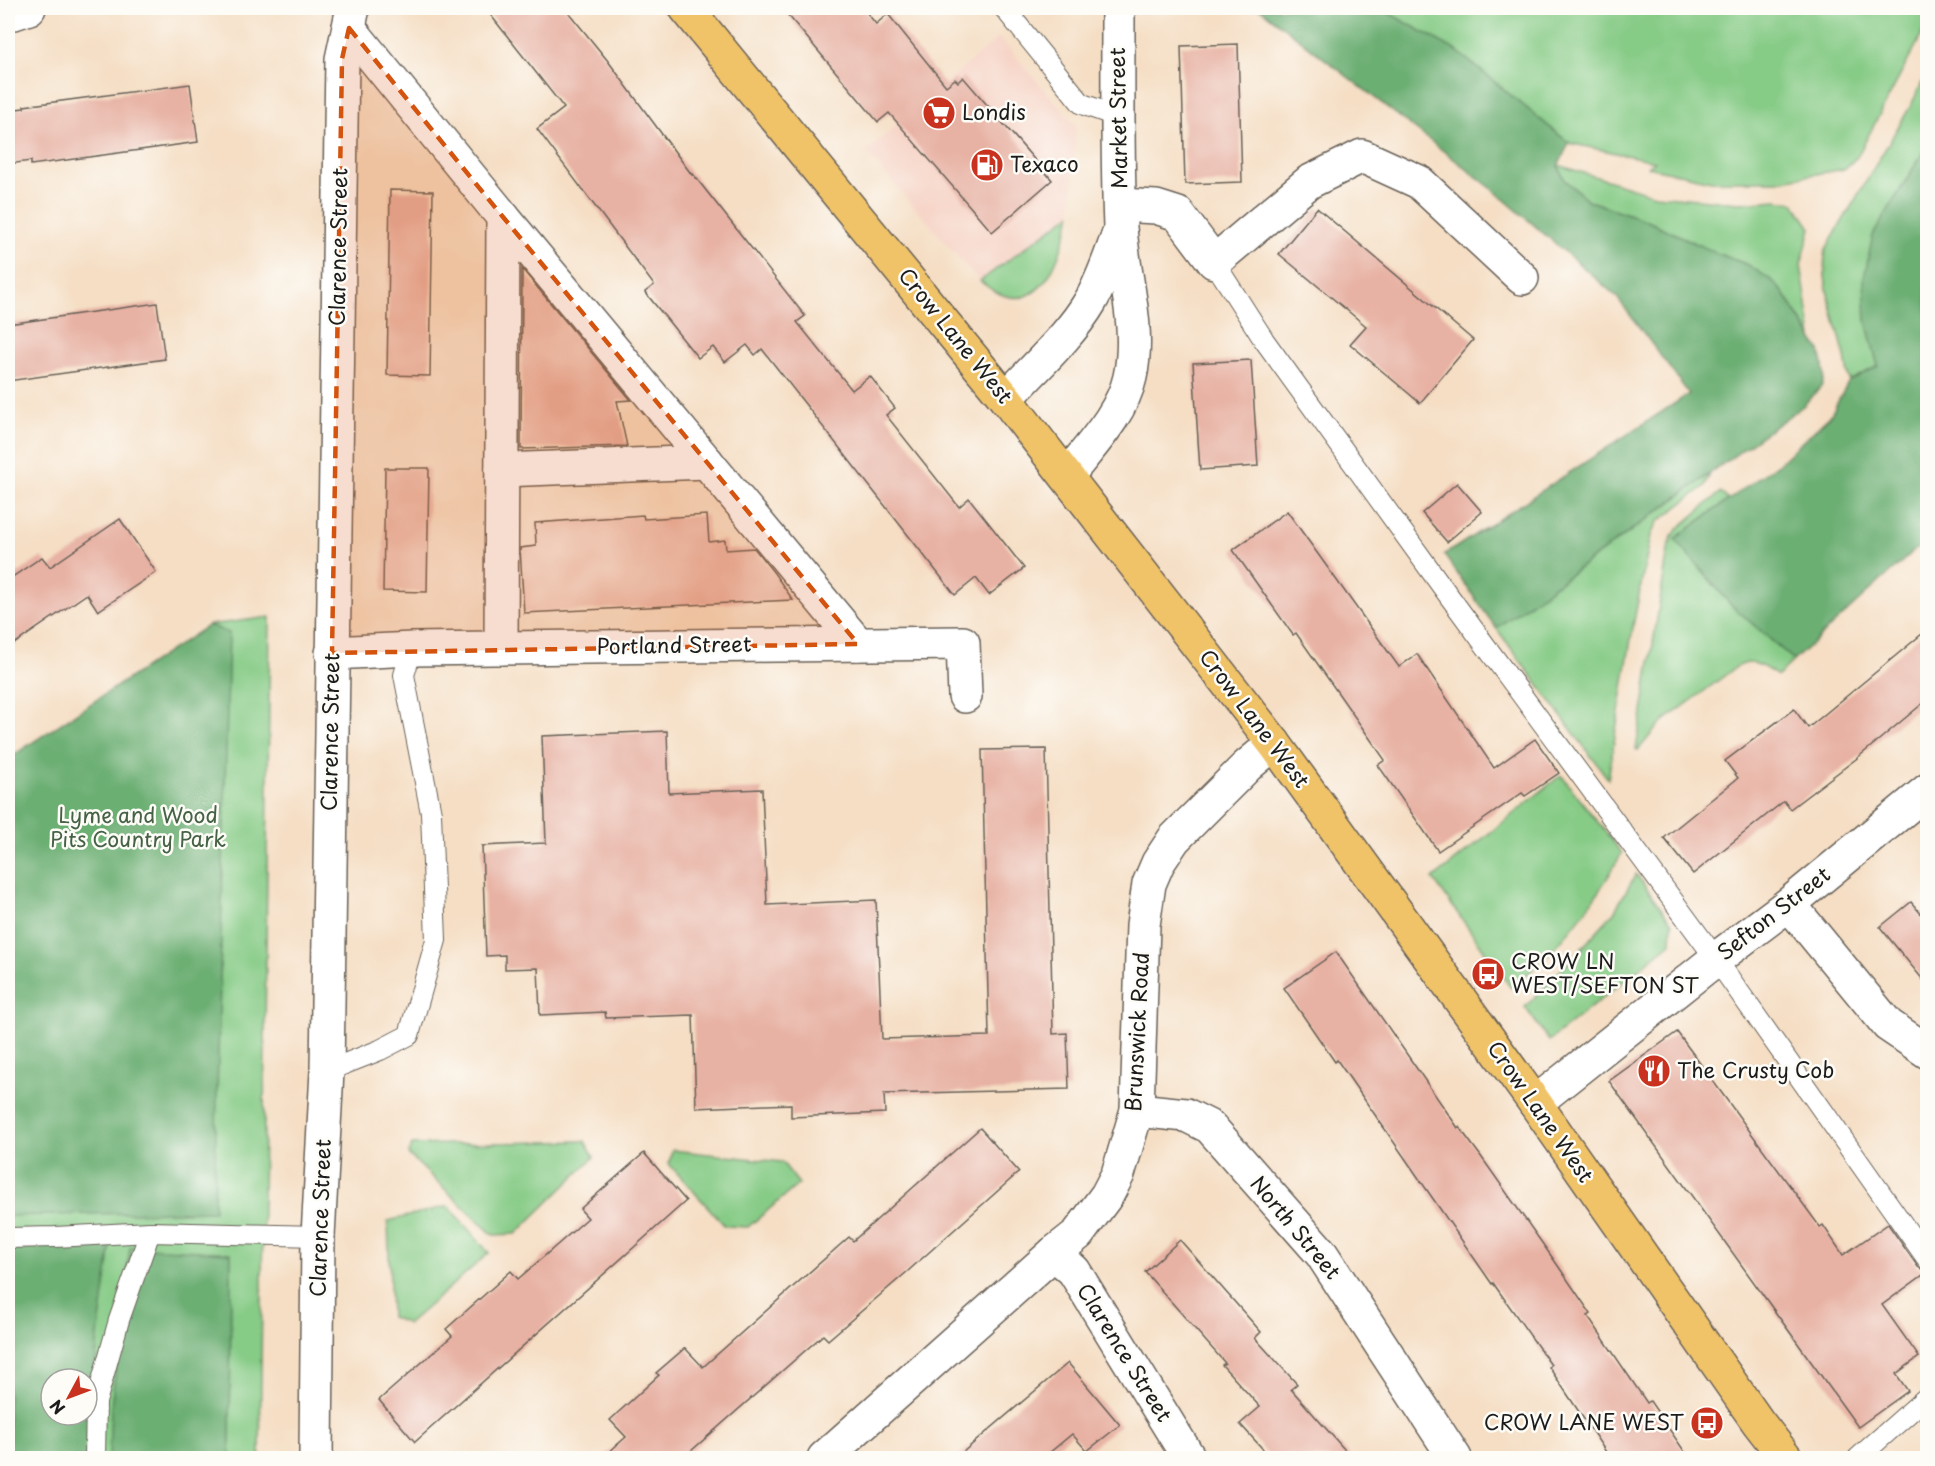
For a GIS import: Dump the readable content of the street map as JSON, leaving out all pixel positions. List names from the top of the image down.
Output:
{
  "streets": {
    "main road": ["Crow Lane West"],
    "street": [
      "Market Street",
      "Clarence Street",
      "Portland Street",
      "Sefton Street",
      "Brunswick Road",
      "North Street"
    ]
  },
  "crossings": [
    ["Market Street", "Crow Lane West"],
    ["Clarence Street", "Portland Street"],
    ["Clarence Street", "Brunswick Road"],
    ["Crow Lane West", "Sefton Street"],
    ["Crow Lane West", "Brunswick Road"],
    ["Brunswick Road", "North Street"]
  ],
  "parks": ["Lyme and Wood Pits Country Park"],
  "places": {
    "supermarket": ["Londis"],
    "fuel station": ["Texaco"],
    "bus stop": ["CROW LN WEST/SEFTON ST", "CROW LANE WEST"],
    "restaurant": ["The Crusty Cob"]
  },
  "north": "bottom left"
}
